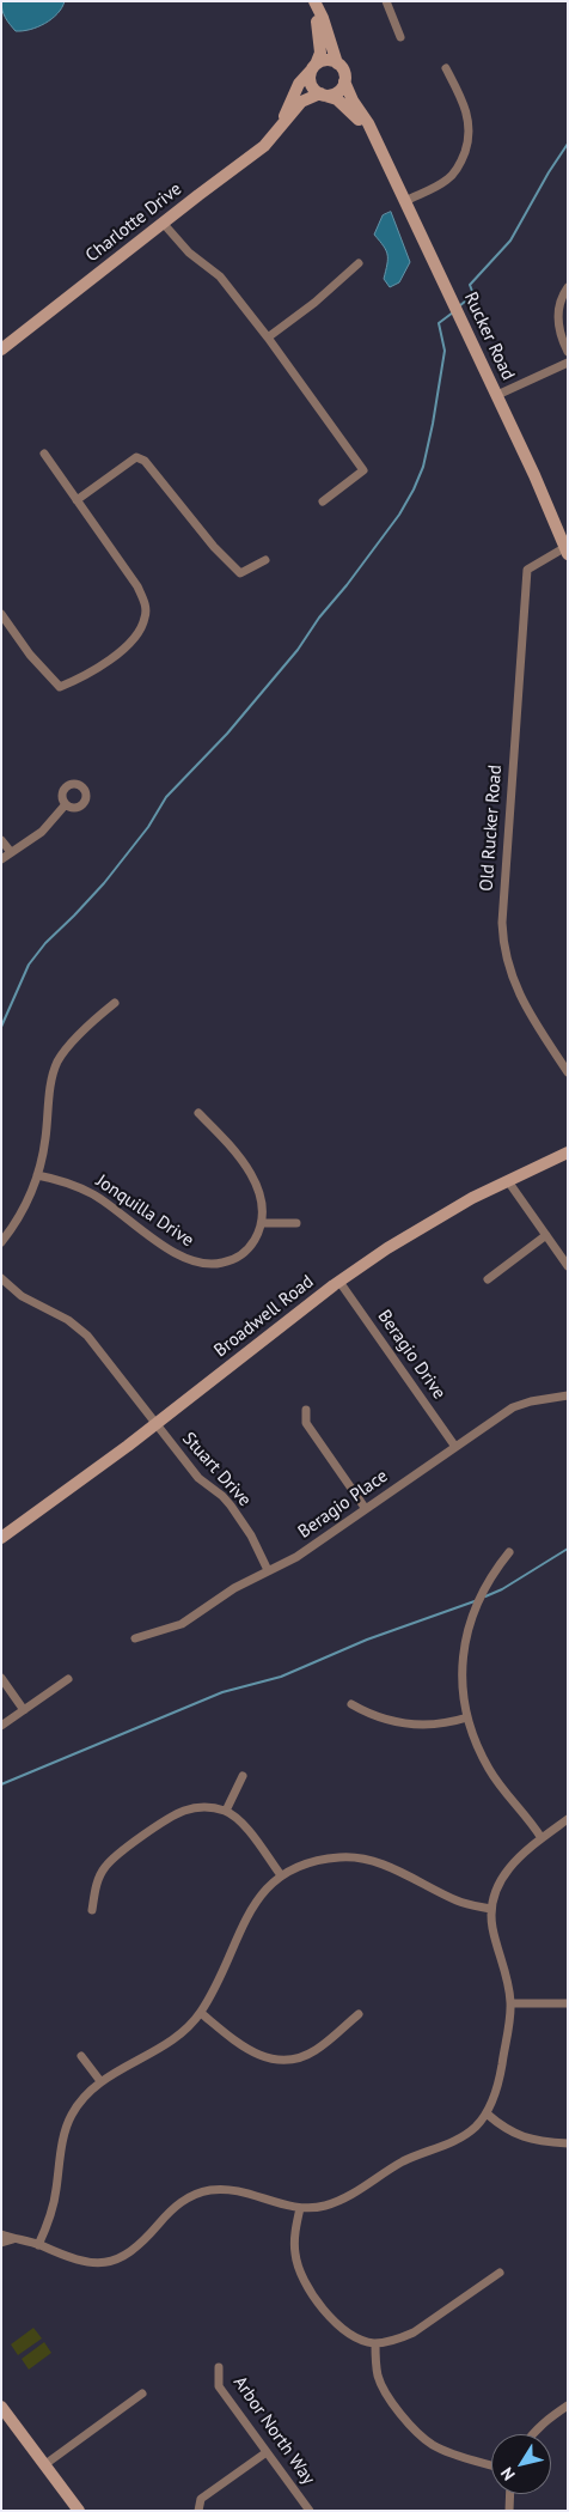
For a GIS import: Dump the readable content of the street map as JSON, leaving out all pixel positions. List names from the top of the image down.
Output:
{
  "streets": {
    "street": [
      "Charlotte Drive",
      "Rucker Road",
      "Old Rucker Road",
      "Jonquilla Drive",
      "Broadwell Road",
      "Beragio Drive",
      "Stuart Drive",
      "Beragio Place",
      "Arbor North Way"
    ]
  },
  "crossings": [
    ["Charlotte Drive", "Rucker Road"],
    ["Rucker Road", "Old Rucker Road"],
    ["Broadwell Road", "Beragio Drive"],
    ["Broadwell Road", "Stuart Drive"],
    ["Beragio Drive", "Beragio Place"],
    ["Stuart Drive", "Beragio Place"]
  ],
  "north": "bottom left"
}
